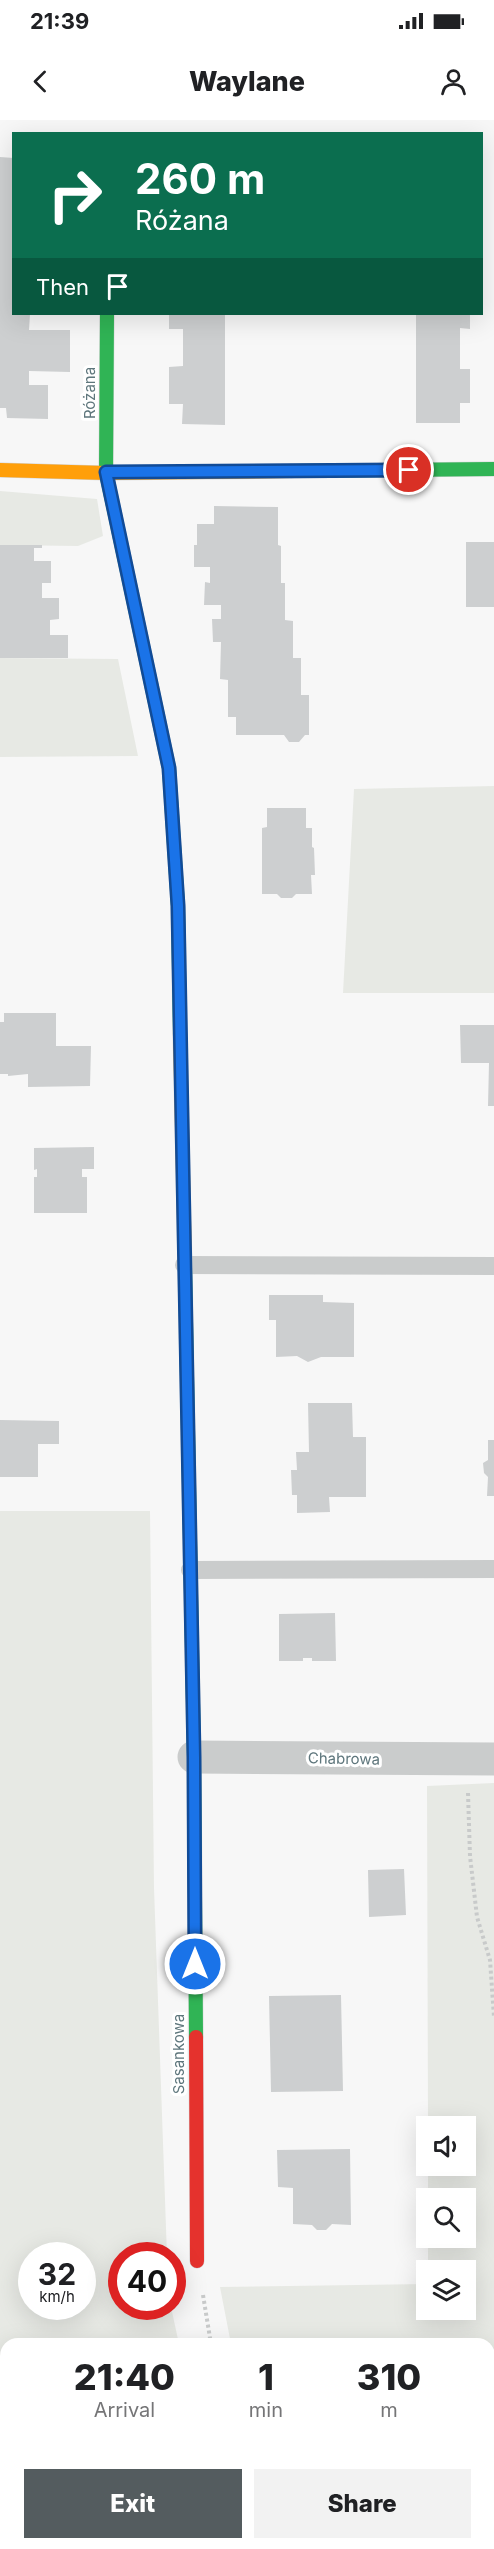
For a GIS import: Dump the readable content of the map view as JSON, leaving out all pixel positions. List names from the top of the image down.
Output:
{
  "streets": {
    "street": ["Różana", "Chabrowa", "Sasankowa"]
  },
  "crossings": [
    ["Różana", "Sasankowa"],
    ["Chabrowa", "Sasankowa"]
  ],
  "page": {
    "status": "21:39",
    "header": "Waylane",
    "turn": ["260 m", "Różana"],
    "then": "Then",
    "speed": "32 km/h",
    "limit": "40",
    "eta": [
      "21:40",
      "Arrival",
      "1",
      "min",
      "310",
      "m"
    ],
    "buttons": ["Exit", "Share"]
  }
}
